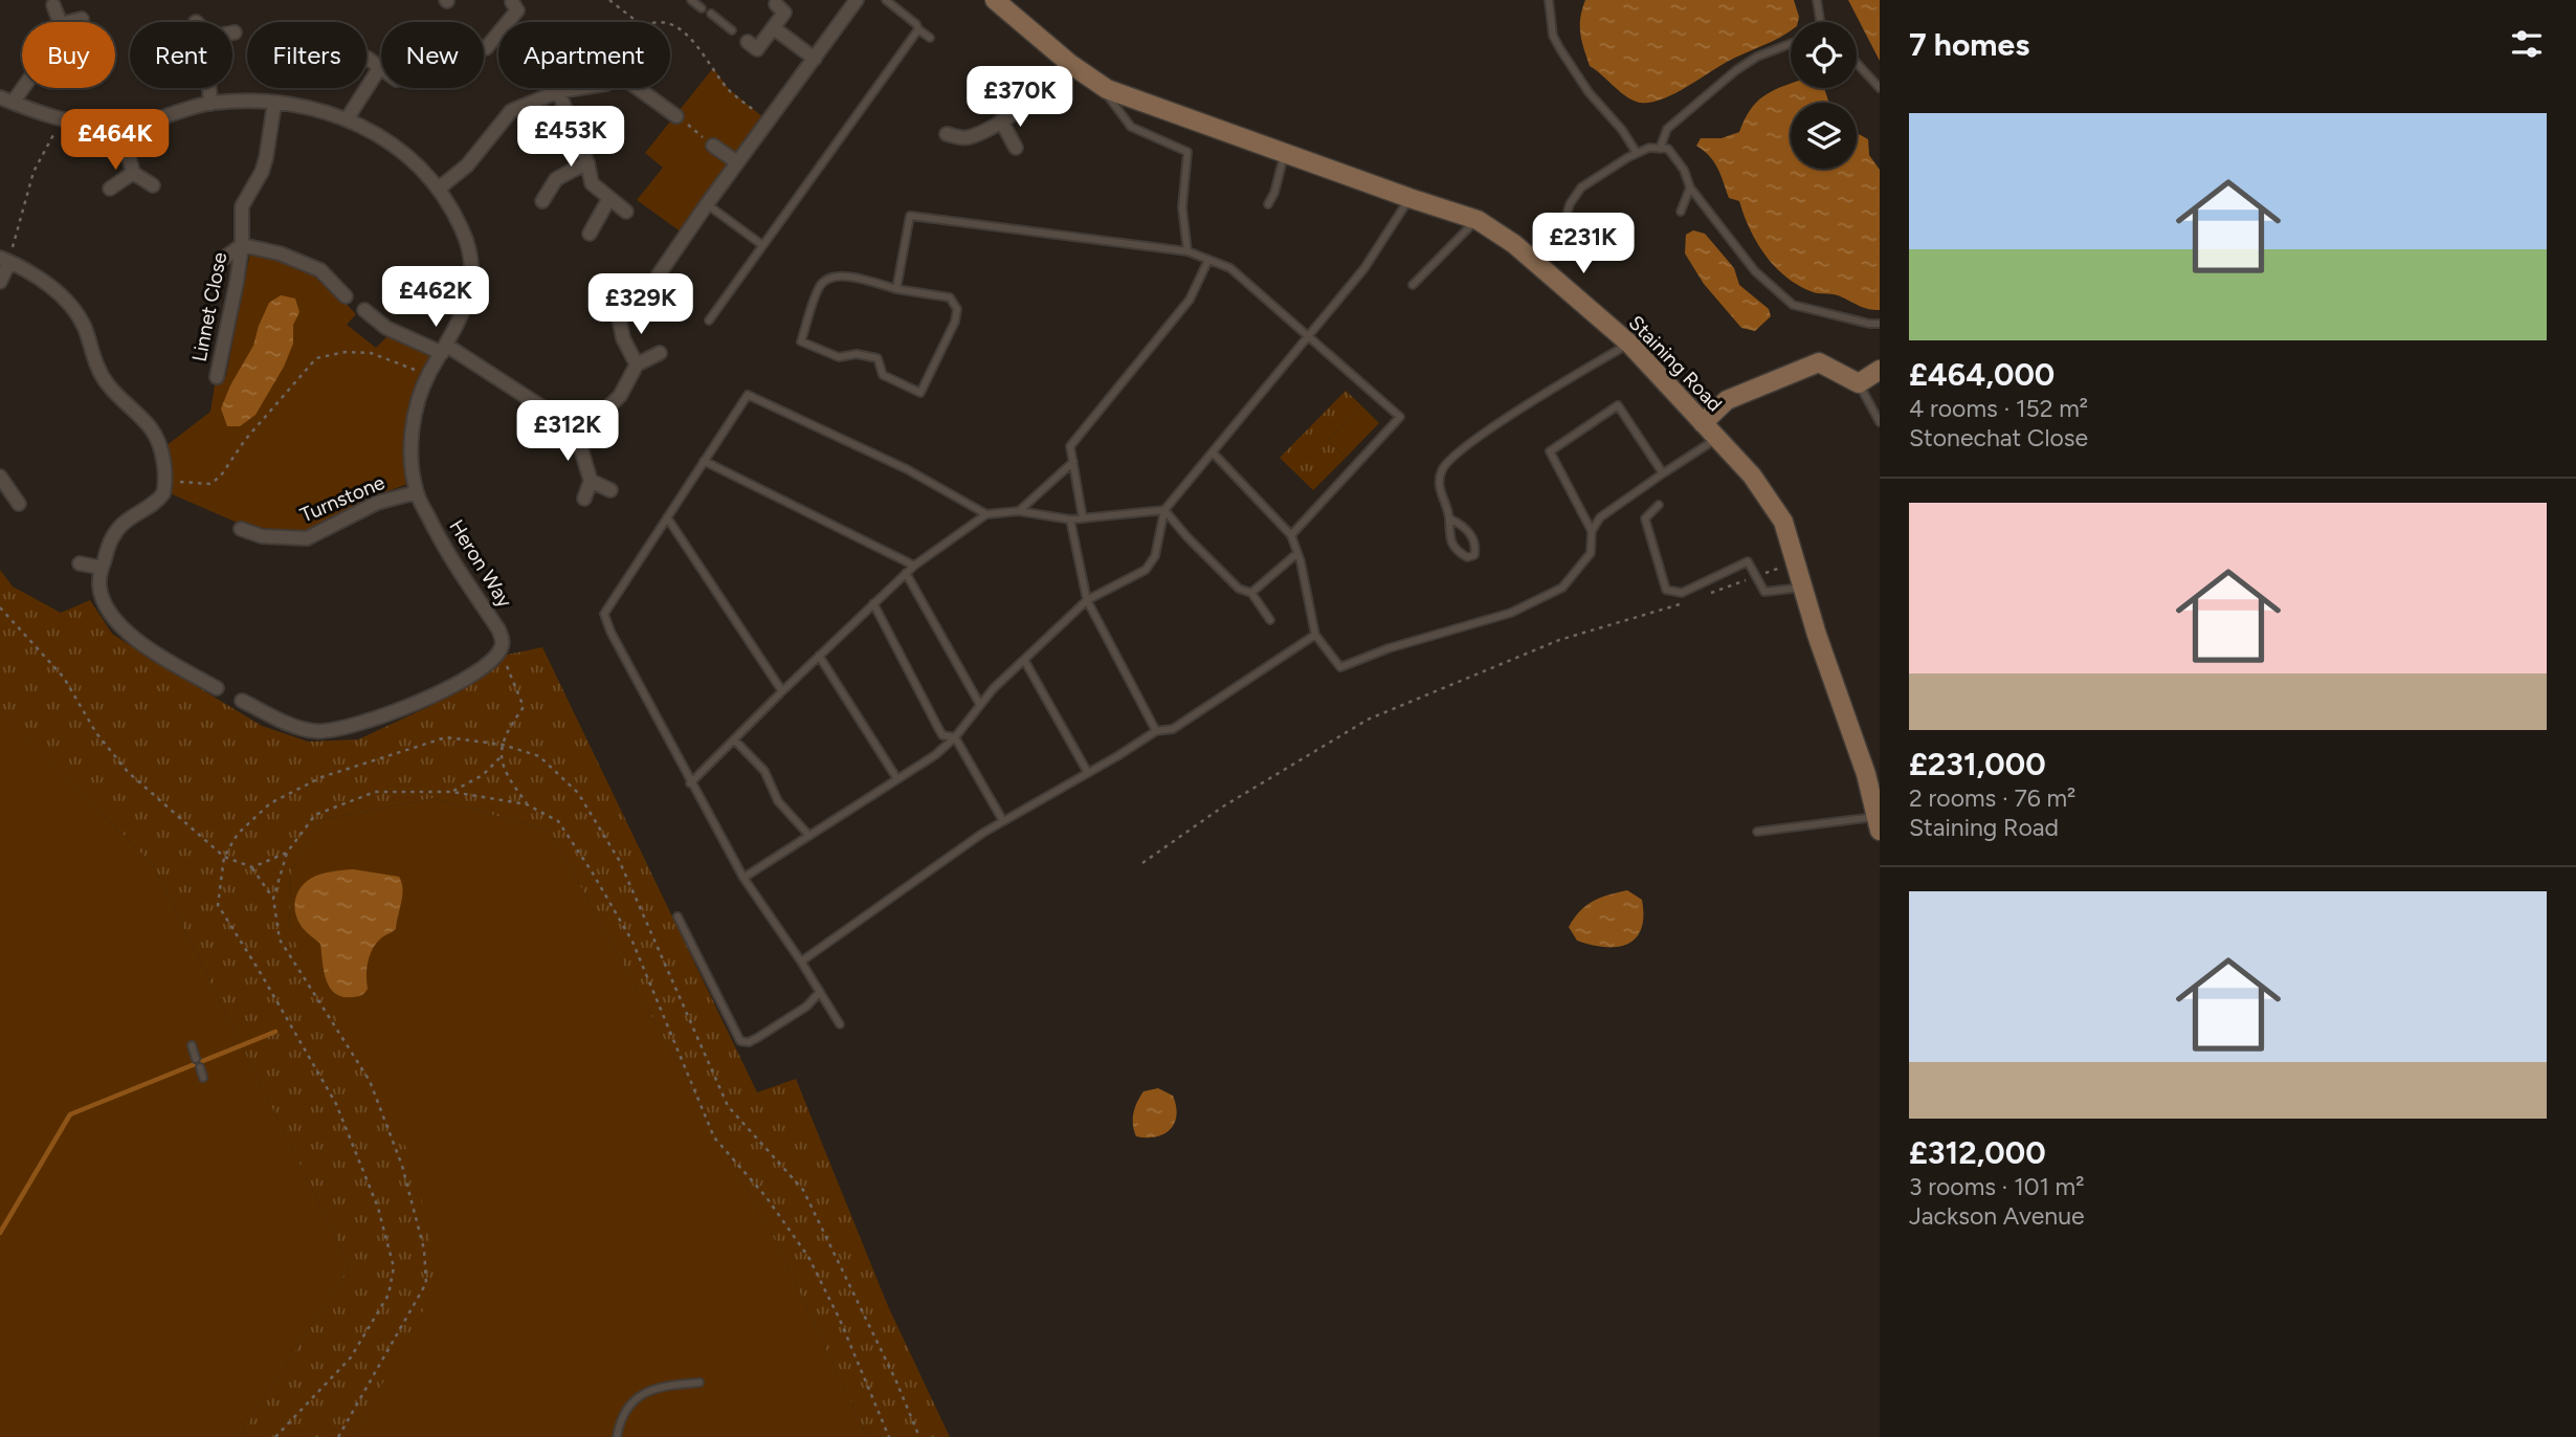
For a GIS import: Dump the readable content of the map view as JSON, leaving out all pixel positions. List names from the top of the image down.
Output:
{
  "streets": {
    "street": [
      "Linnet Close",
      "Staining Road",
      "Turnstone",
      "Heron Way"
    ]
  },
  "crossings": [
    ["Linnet Close", "Heron Way"],
    ["Turnstone", "Heron Way"]
  ],
  "page": {
    "heading": "7 homes",
    "chip": [
      "Buy",
      "Rent",
      "Filters",
      "New",
      "Apartment"
    ],
    "price": [
      "£370K",
      "£453K",
      "£464K",
      "£231K",
      "£462K",
      "£329K",
      "£312K"
    ],
    "list": [
      {
        "name": "£464,000",
        "note": "4 rooms · 152 m² · Stonechat Close"
      },
      {
        "name": "£231,000",
        "note": "2 rooms · 76 m² · Staining Road"
      },
      {
        "name": "£312,000",
        "note": "3 rooms · 101 m² · Jackson Avenue"
      }
    ]
  }
}
